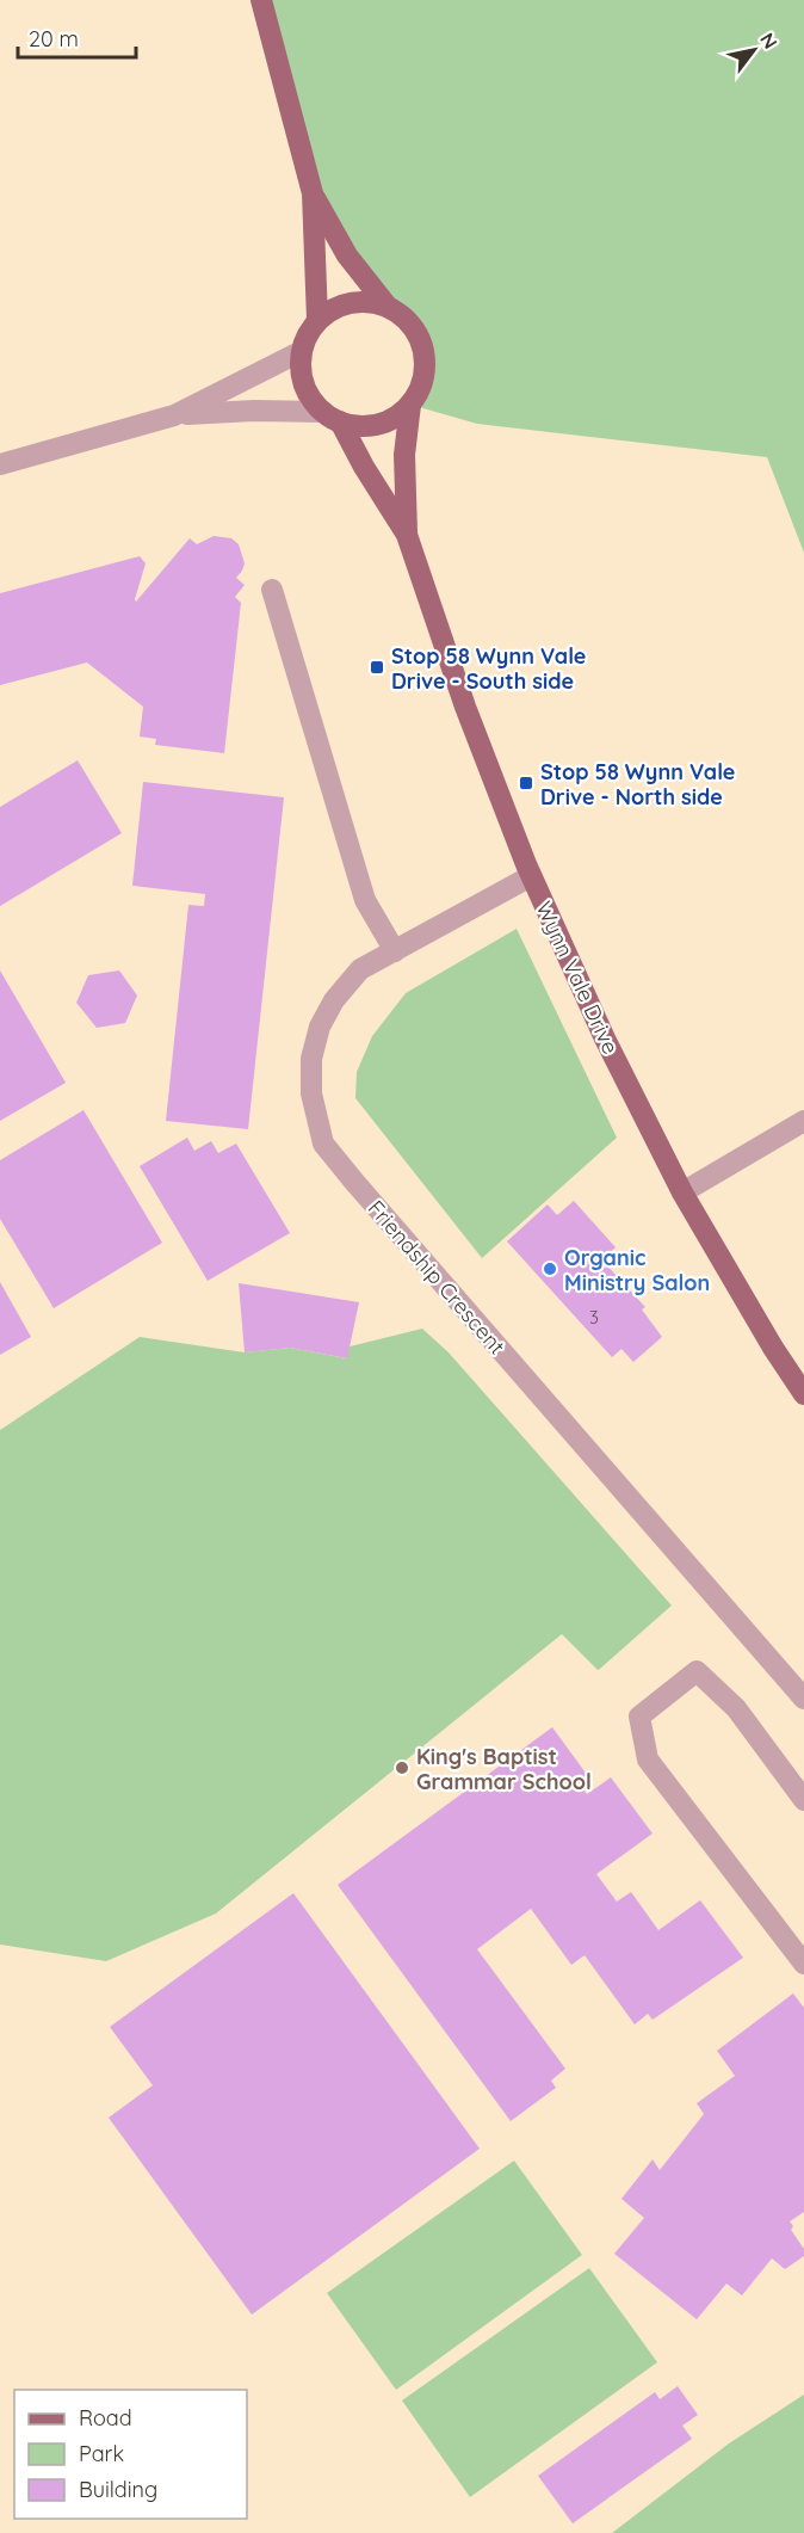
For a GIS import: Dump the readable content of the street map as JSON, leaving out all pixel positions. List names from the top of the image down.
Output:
{
  "streets": {
    "main road": ["Wynn Vale Drive"],
    "street": ["Friendship Crescent"]
  },
  "crossings": [
    ["Wynn Vale Drive", "Friendship Crescent"]
  ],
  "places": {
    "transit": ["Stop 58 Wynn Vale Drive - South side", "Stop 58 Wynn Vale Drive - North side"],
    "other": ["Organic Ministry Salon", "King's Baptist Grammar School"]
  },
  "house_numbers": ["3"],
  "legend": ["Road", "Park", "Building"],
  "scale_bar": "20 m",
  "north": "top right"
}
